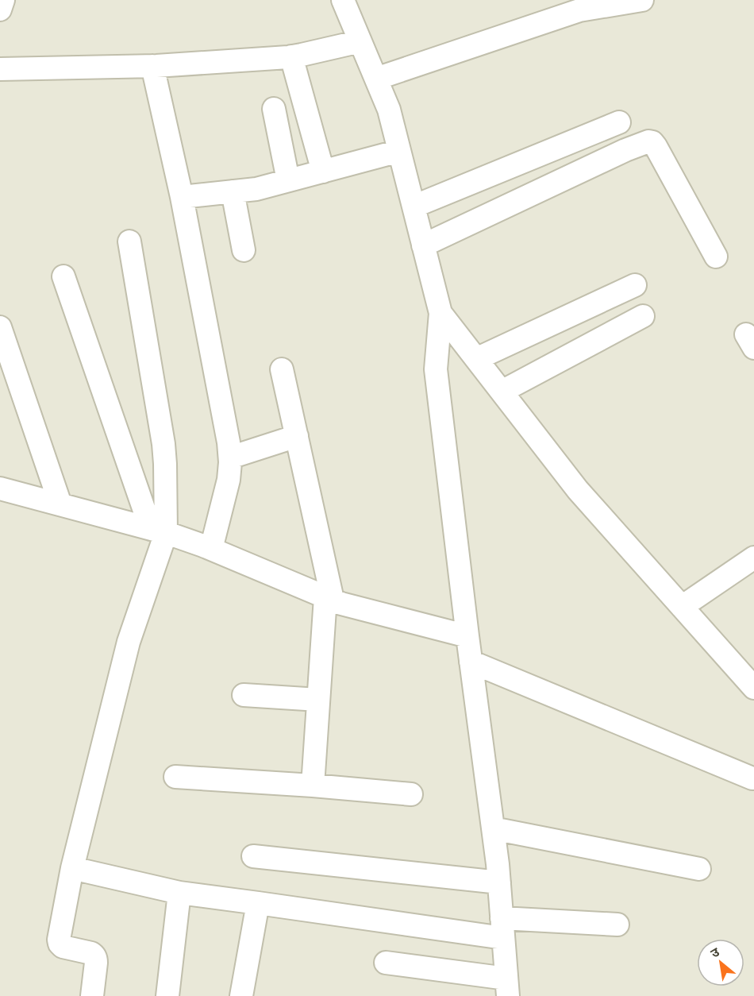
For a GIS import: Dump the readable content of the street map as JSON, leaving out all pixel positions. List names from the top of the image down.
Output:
{
  "north": "top left"
}
